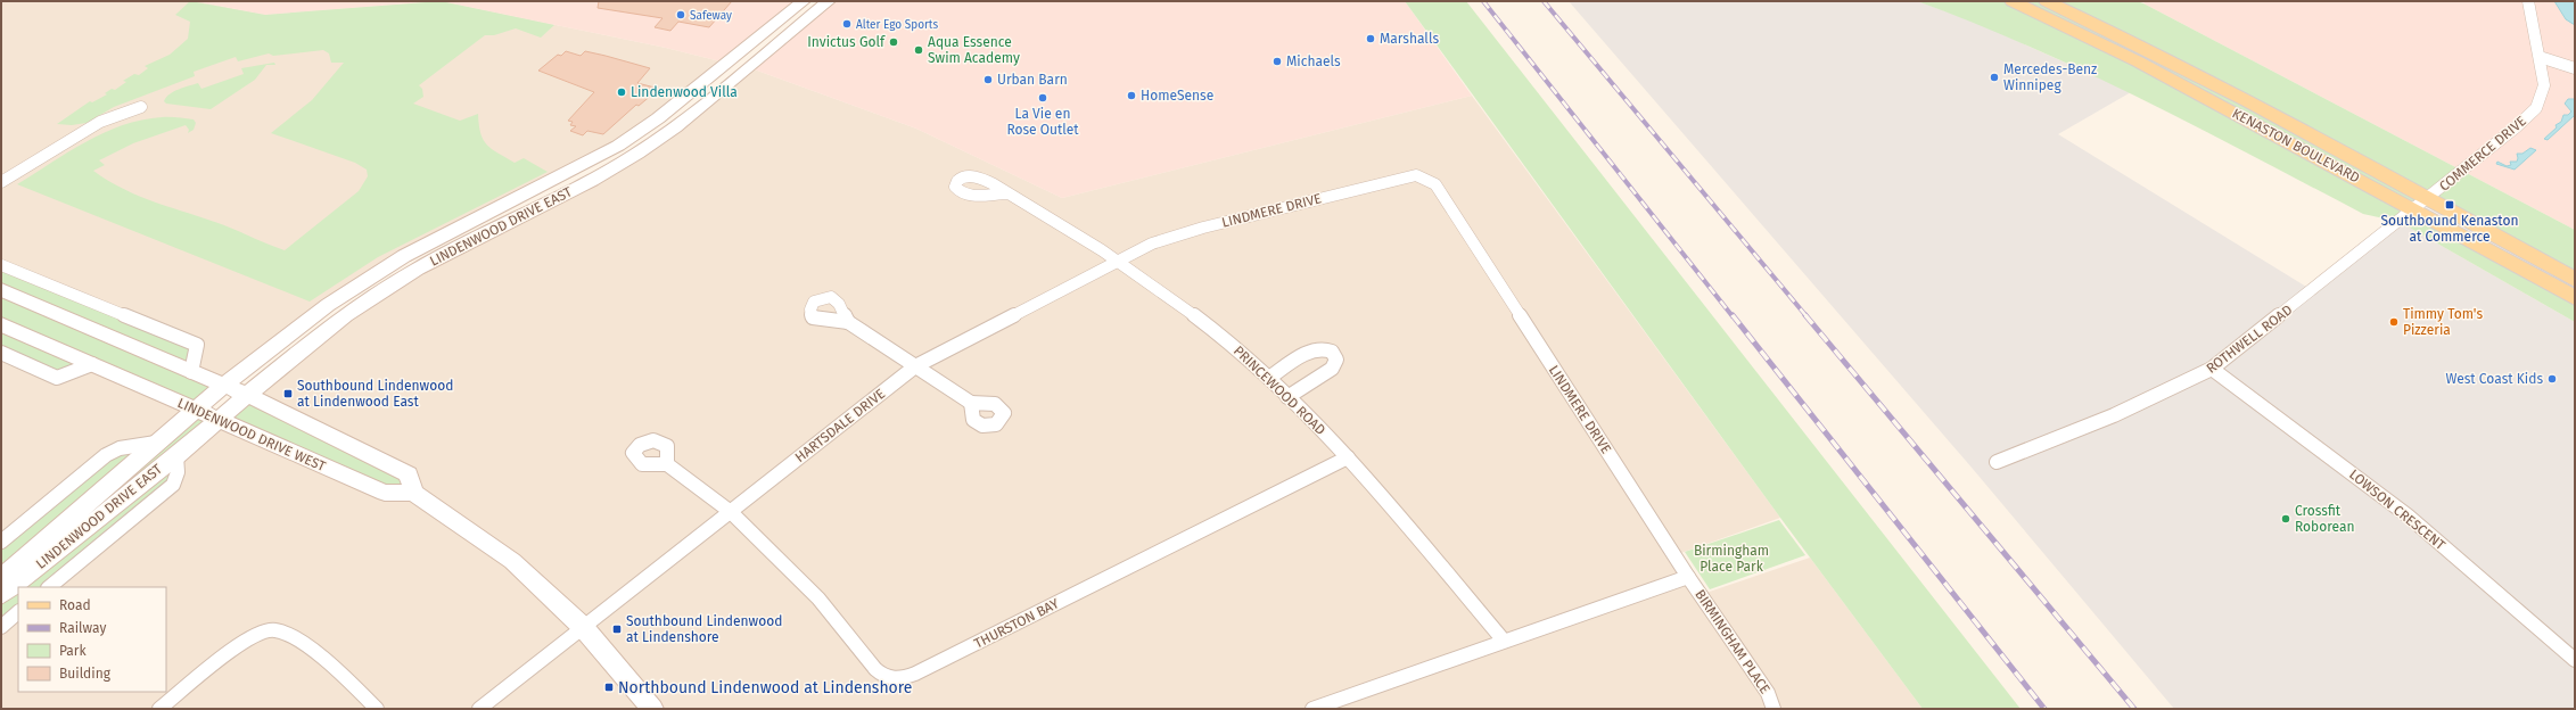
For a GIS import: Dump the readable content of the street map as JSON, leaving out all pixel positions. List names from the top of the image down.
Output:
{
  "streets": {
    "main road": ["KENASTON BOULEVARD"],
    "street": [
      "COMMERCE DRIVE",
      "LINDMERE DRIVE",
      "LINDENWOOD DRIVE EAST",
      "ROTHWELL ROAD",
      "PRINCEWOOD ROAD",
      "HARTSDALE DRIVE",
      "LINDENWOOD DRIVE WEST",
      "LOWSON CRESCENT",
      "THURSTON BAY",
      "BIRMINGHAM PLACE"
    ]
  },
  "crossings": [
    ["KENASTON BOULEVARD", "COMMERCE DRIVE"],
    ["KENASTON BOULEVARD", "ROTHWELL ROAD"],
    ["COMMERCE DRIVE", "ROTHWELL ROAD"],
    ["LINDMERE DRIVE", "PRINCEWOOD ROAD"],
    ["LINDMERE DRIVE", "HARTSDALE DRIVE"],
    ["LINDMERE DRIVE", "BIRMINGHAM PLACE"],
    ["LINDENWOOD DRIVE EAST", "LINDENWOOD DRIVE WEST"],
    ["ROTHWELL ROAD", "LOWSON CRESCENT"],
    ["PRINCEWOOD ROAD", "HARTSDALE DRIVE"],
    ["PRINCEWOOD ROAD", "THURSTON BAY"],
    ["HARTSDALE DRIVE", "THURSTON BAY"]
  ],
  "parks": ["Birmingham Place Park"],
  "places": {
    "other": [
      "Safeway",
      "Alter Ego Sports",
      "Marshalls",
      "Invictus Golf",
      "Aqua Essence Swim Academy",
      "Michaels",
      "Mercedes-Benz Winnipeg",
      "Urban Barn",
      "Lindenwood Villa",
      "HomeSense",
      "La Vie en Rose Outlet",
      "Timmy Tom's Pizzeria",
      "West Coast Kids",
      "Crossfit Roborean"
    ],
    "transit": [
      "Southbound Kenaston at Commerce",
      "Southbound Lindenwood at Lindenwood East",
      "Southbound Lindenwood at Lindenshore",
      "Northbound Lindenwood at Lindenshore"
    ]
  },
  "legend": [
    "Road",
    "Railway",
    "Park",
    "Building"
  ]
}
